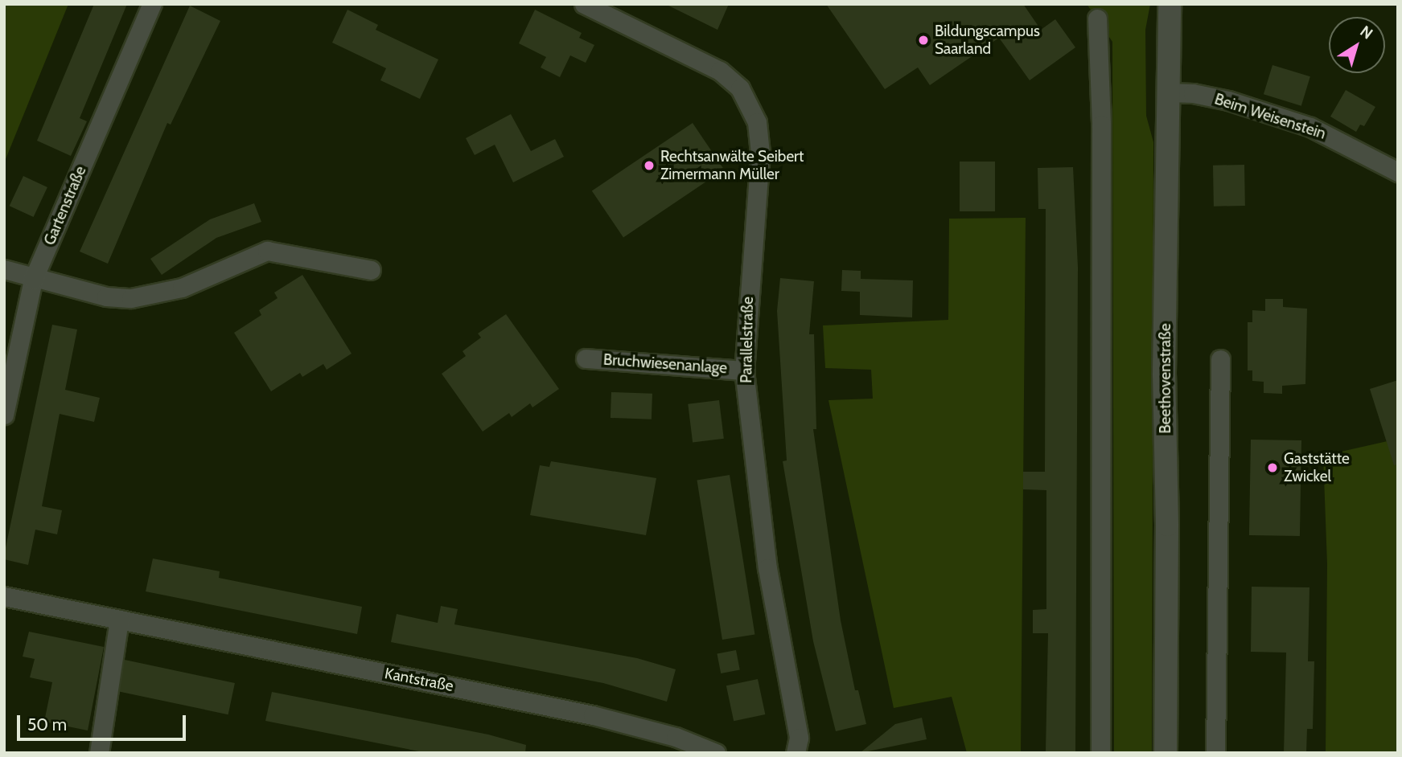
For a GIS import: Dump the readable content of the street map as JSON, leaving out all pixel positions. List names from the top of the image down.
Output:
{
  "streets": {
    "street": [
      "Beim Weisenstein",
      "Gartenstraße",
      "Parallelstraße",
      "Bruchwiesenanlage",
      "Beethovenstraße",
      "Kantstraße"
    ]
  },
  "crossings": [
    ["Beim Weisenstein", "Beethovenstraße"],
    ["Parallelstraße", "Bruchwiesenanlage"]
  ],
  "places": ["Bildungscampus Saarland", "Rechtsanwälte Seibert Zimermann Müller", "Gaststätte Zwickel"],
  "scale_bar": "50 m",
  "north": "top right"
}
